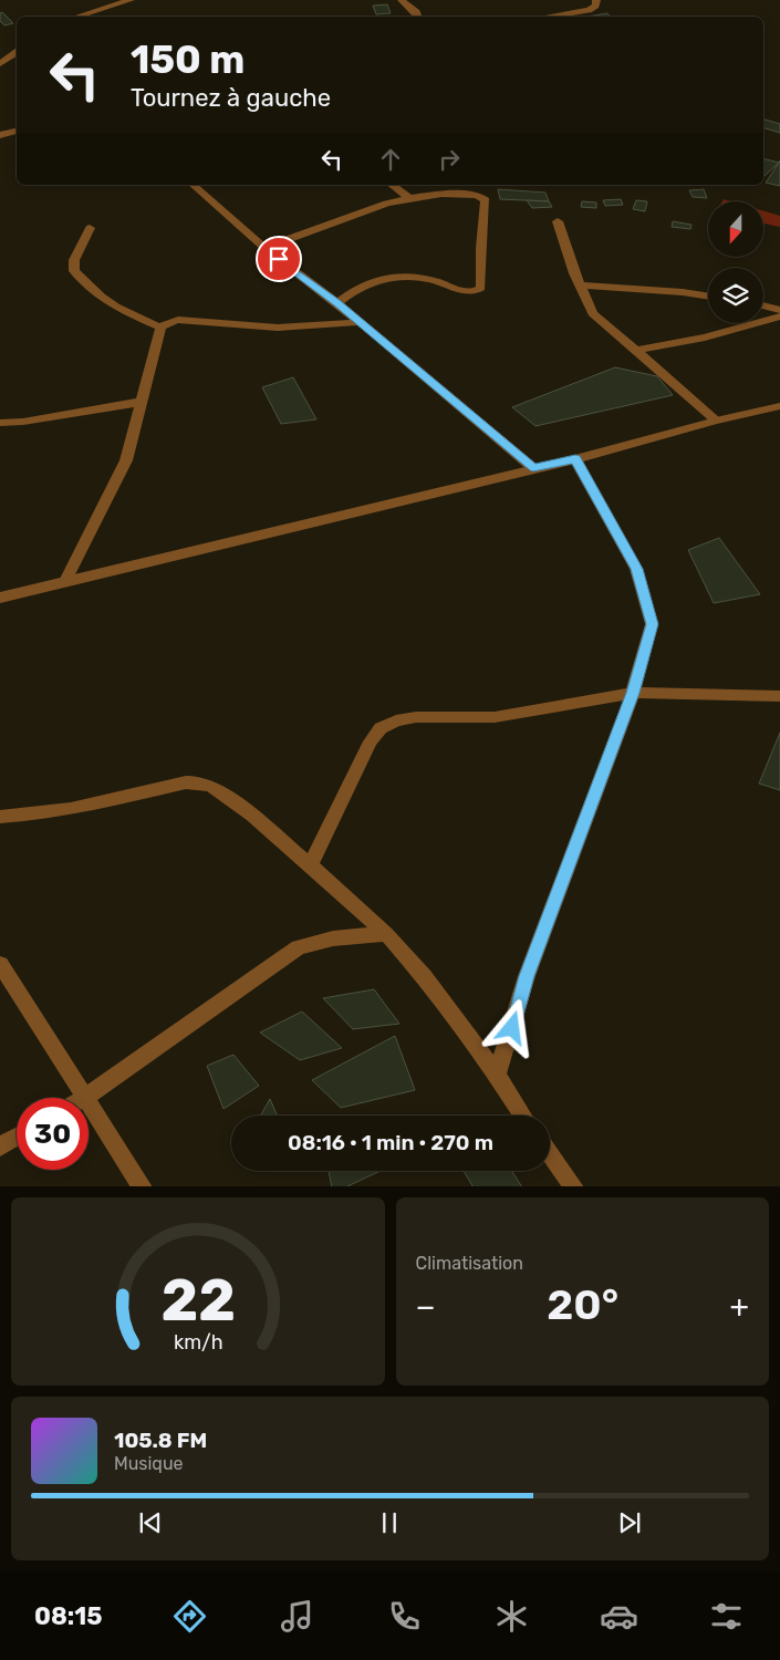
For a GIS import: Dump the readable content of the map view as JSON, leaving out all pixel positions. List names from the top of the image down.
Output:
{
  "north": "bottom",
  "page": {
    "turn": ["150 m", "Tournez à gauche"],
    "limit": "30",
    "trip": "08:16 · 1 min · 270 m",
    "tile": "Climatisation",
    "heat": ["−", "20°", "+"],
    "song": ["105.8 FM", "Musique"],
    "tabs": "08:15",
    "gauge": ["22", "km/h"]
  }
}
